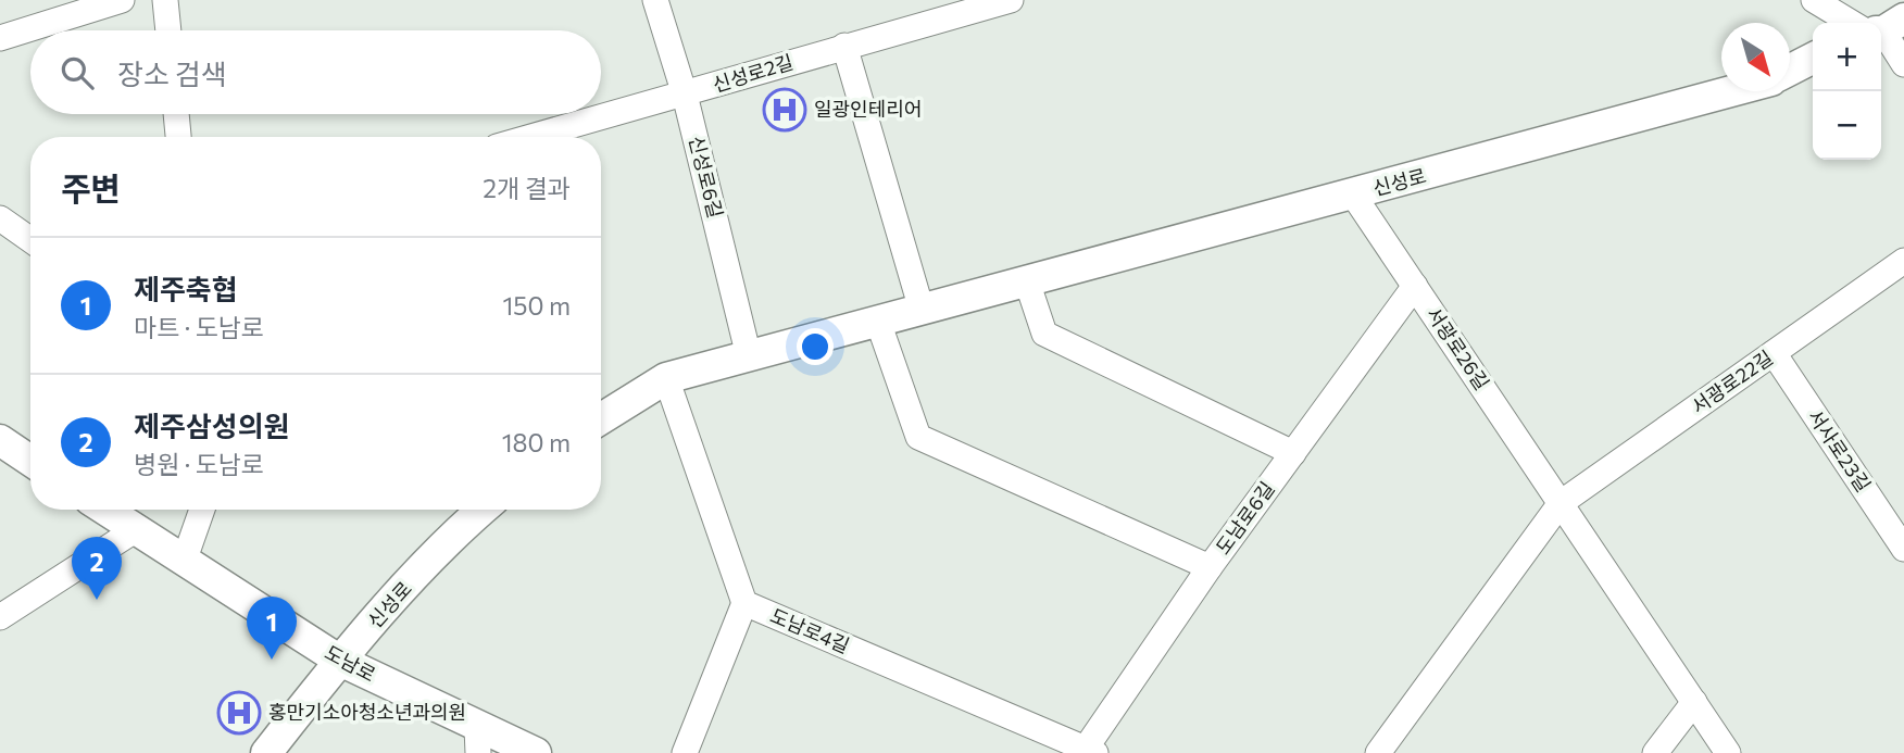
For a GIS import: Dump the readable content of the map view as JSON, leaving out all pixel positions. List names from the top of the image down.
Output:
{
  "streets": {
    "street": [
      "신성로2길",
      "신성로6길",
      "신성로",
      "서광로26길",
      "서광로22길",
      "서사로23길",
      "도남로6길",
      "도남로4길",
      "도남로"
    ]
  },
  "crossings": [
    ["신성로2길", "신성로6길"],
    ["신성로6길", "신성로"],
    ["신성로", "서광로26길"],
    ["신성로", "도남로"],
    ["서광로26길", "서광로22길"],
    ["서광로26길", "도남로6길"],
    ["서광로22길", "서사로23길"],
    ["도남로6길", "도남로4길"]
  ],
  "places": {
    "hospital": ["일광인테리어", "홍만기소아청소년과의원"]
  },
  "north": "bottom right",
  "page": {
    "map_buttons": ["+", "−"],
    "search": "장소 검색",
    "heading": ["주변", "2개 결과"],
    "list": [
      {
        "mark": "1",
        "name": "제주축협",
        "note": "마트 · 도남로",
        "value": "150 m"
      },
      {
        "mark": "2",
        "name": "제주삼성의원",
        "note": "병원 · 도남로",
        "value": "180 m"
      }
    ],
    "pins": ["2", "1"]
  }
}
